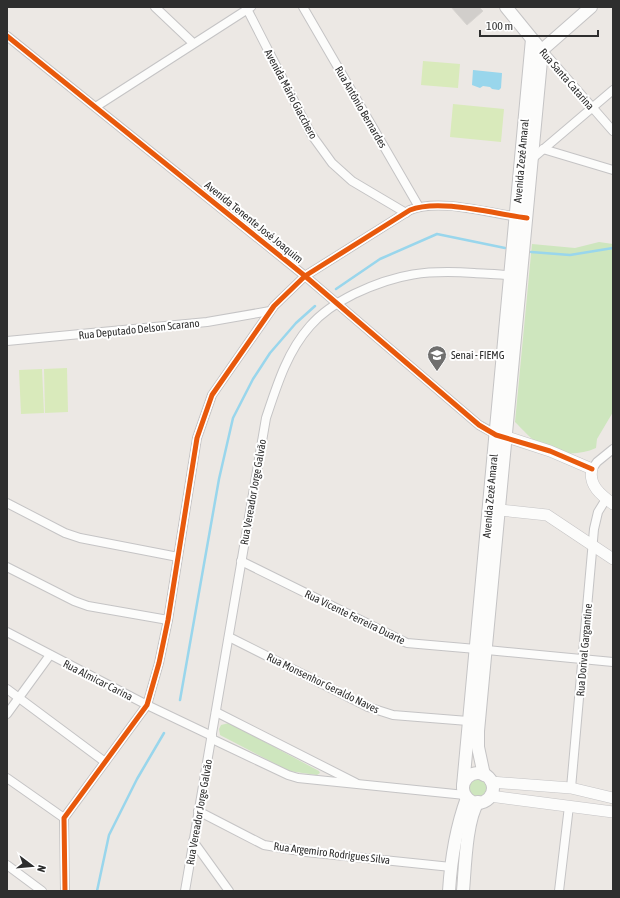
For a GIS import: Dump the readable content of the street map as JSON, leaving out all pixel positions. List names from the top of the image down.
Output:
{
  "streets": {
    "main road": ["Rua Santa Catarina", "Avenida Zezé Amaral"],
    "street": [
      "Avenida Mário Giacchero",
      "Rua Antônio Bernardes",
      "Avenida Tenente José Joaquim",
      "Rua Deputado Delson Scarano",
      "Rua Vereador Jorge Galvão",
      "Rua Vicente Ferreira Duarte",
      "Rua Dorival Gargantine",
      "Rua Almicar Carina",
      "Rua Monsenhor Geraldo Naves",
      "Rua Argemiro Rodrigues Silva"
    ]
  },
  "crossings": [
    ["Rua Santa Catarina", "Avenida Zezé Amaral"],
    ["Avenida Zezé Amaral", "Avenida Tenente José Joaquim"],
    ["Avenida Zezé Amaral", "Rua Vereador Jorge Galvão"],
    ["Avenida Zezé Amaral", "Rua Vicente Ferreira Duarte"],
    ["Avenida Zezé Amaral", "Rua Almicar Carina"],
    ["Avenida Zezé Amaral", "Rua Monsenhor Geraldo Naves"],
    ["Avenida Zezé Amaral", "Rua Argemiro Rodrigues Silva"],
    ["Avenida Tenente José Joaquim", "Rua Vereador Jorge Galvão"],
    ["Rua Vereador Jorge Galvão", "Rua Vicente Ferreira Duarte"],
    ["Rua Vereador Jorge Galvão", "Rua Almicar Carina"],
    ["Rua Vereador Jorge Galvão", "Rua Monsenhor Geraldo Naves"],
    ["Rua Vereador Jorge Galvão", "Rua Argemiro Rodrigues Silva"],
    ["Rua Vicente Ferreira Duarte", "Rua Dorival Gargantine"]
  ],
  "places": {
    "school or university": ["Senai - FIEMG"]
  },
  "scale_bar": "100 m",
  "north": "right"
}
